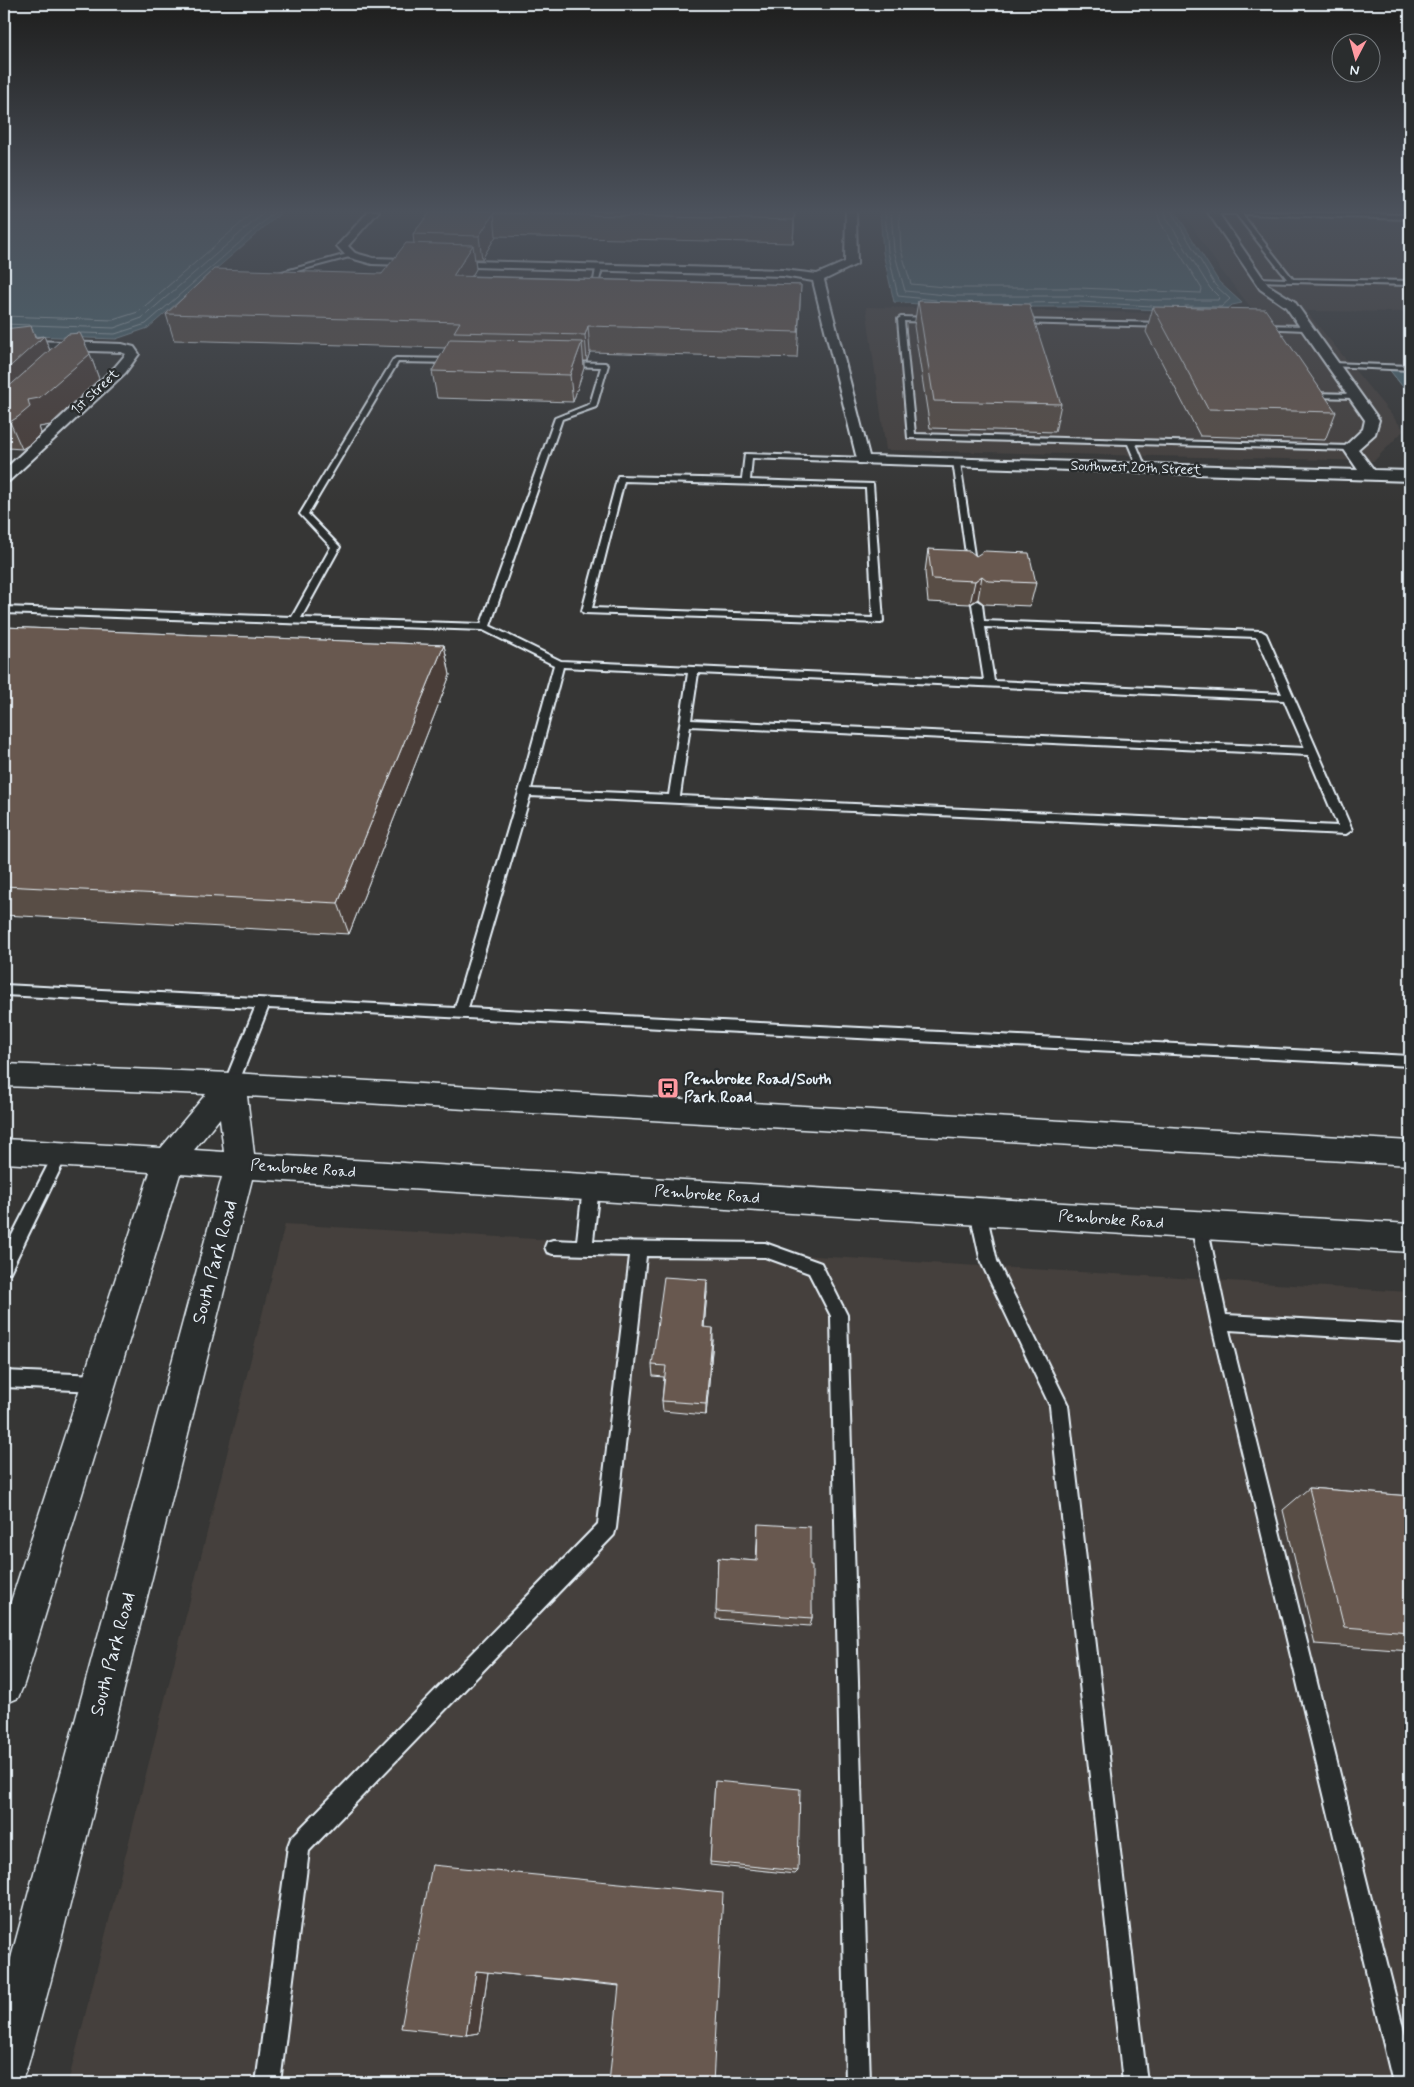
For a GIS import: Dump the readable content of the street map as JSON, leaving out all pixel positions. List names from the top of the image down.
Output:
{
  "streets": {
    "main road": ["Pembroke Road", "South Park Road"],
    "street": ["1st Street", "Southwest 20th Street"]
  },
  "crossings": [
    ["Pembroke Road", "South Park Road"]
  ],
  "places": {
    "bus stop": ["Pembroke Road/South Park Road"]
  },
  "north": "bottom"
}
